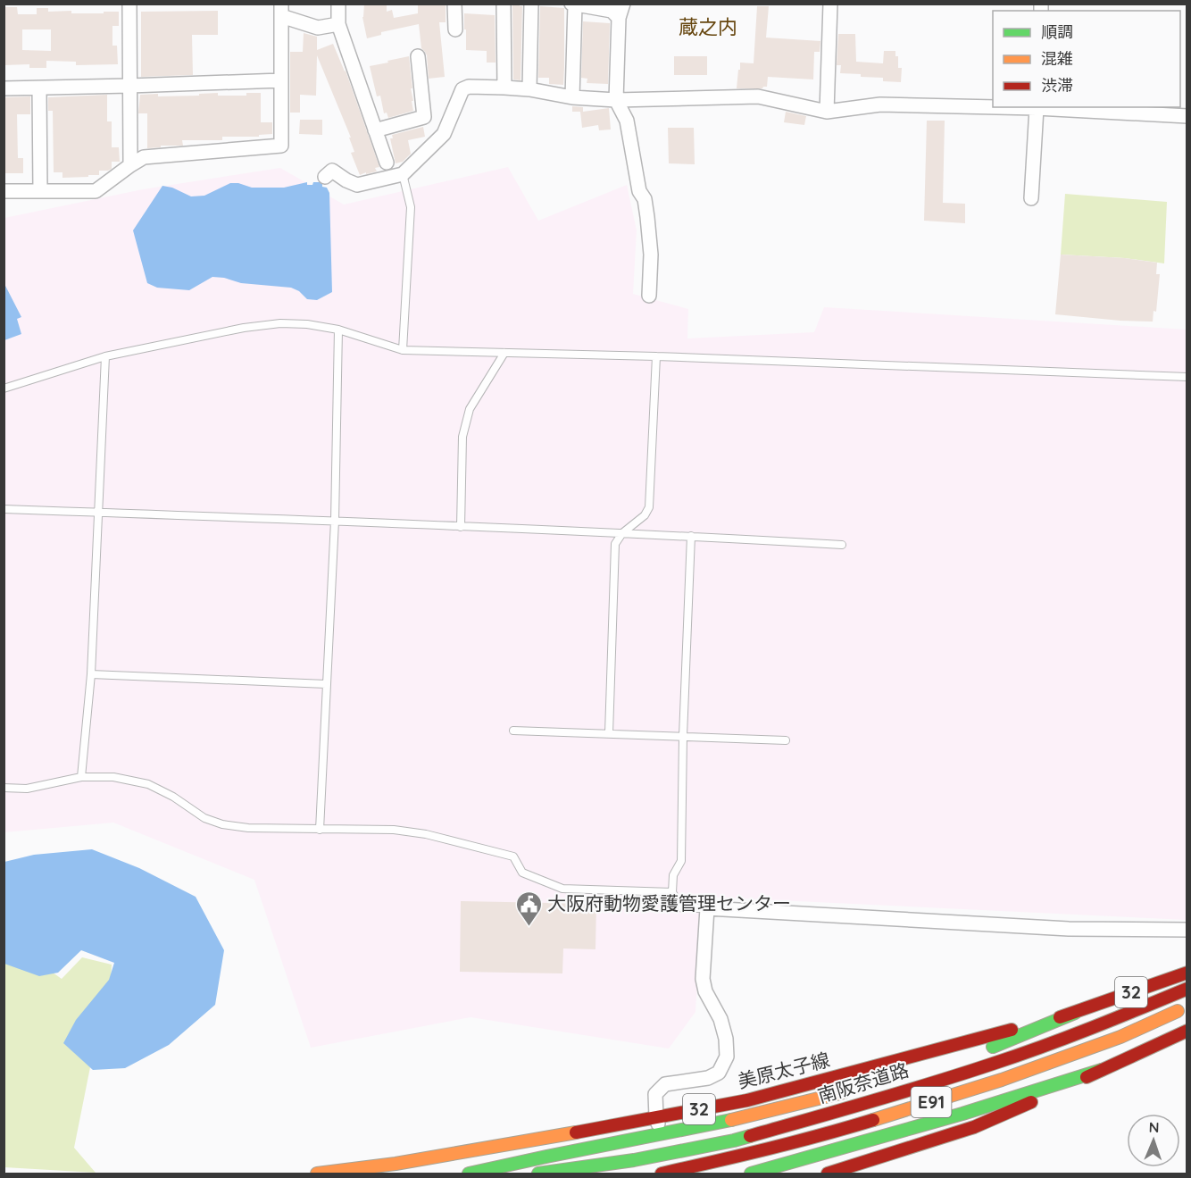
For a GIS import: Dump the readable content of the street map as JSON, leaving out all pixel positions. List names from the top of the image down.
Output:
{
  "streets": {
    "main road": [
      "32",
      "美原太子線",
      "南阪奈道路",
      "E91"
    ]
  },
  "districts": ["蔵之内"],
  "places": {
    "public building": ["大阪府動物愛護管理センター"]
  },
  "legend": ["順調", "混雑", "渋滞"],
  "north": "top"
}
